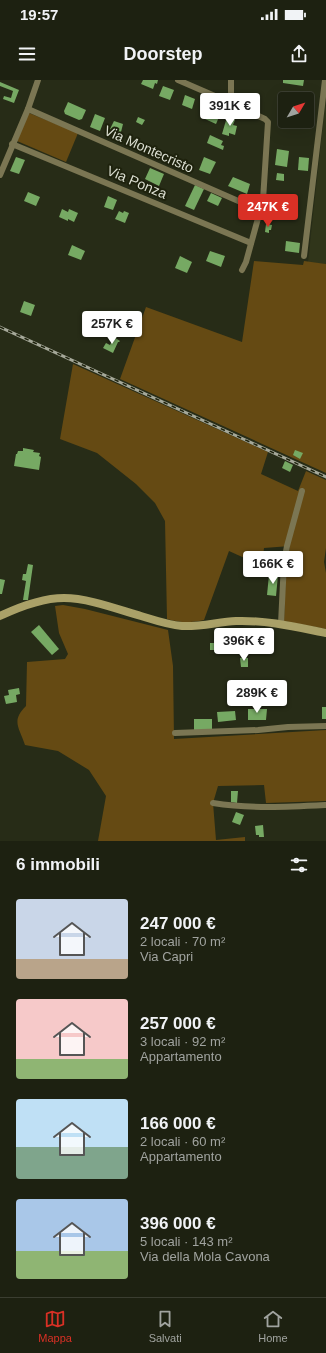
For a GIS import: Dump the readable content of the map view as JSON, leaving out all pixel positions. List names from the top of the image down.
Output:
{
  "streets": {
    "street": ["Via Montecristo", "Via Ponza"]
  },
  "north": "top right",
  "page": {
    "status": "19:57",
    "header": "Doorstep",
    "price": [
      "391K €",
      "247K €",
      "257K €",
      "166K €",
      "396K €",
      "289K €"
    ],
    "heading": "6 immobili",
    "list": [
      {
        "name": "247 000 €",
        "note": "2 locali · 70 m² · Via Capri"
      },
      {
        "name": "257 000 €",
        "note": "3 locali · 92 m² · Appartamento"
      },
      {
        "name": "166 000 €",
        "note": "2 locali · 60 m² · Appartamento"
      },
      {
        "name": "396 000 €",
        "note": "5 locali · 143 m² · Via della Mola Cavona"
      }
    ],
    "tabs": ["Mappa", "Salvati", "Home"]
  }
}
